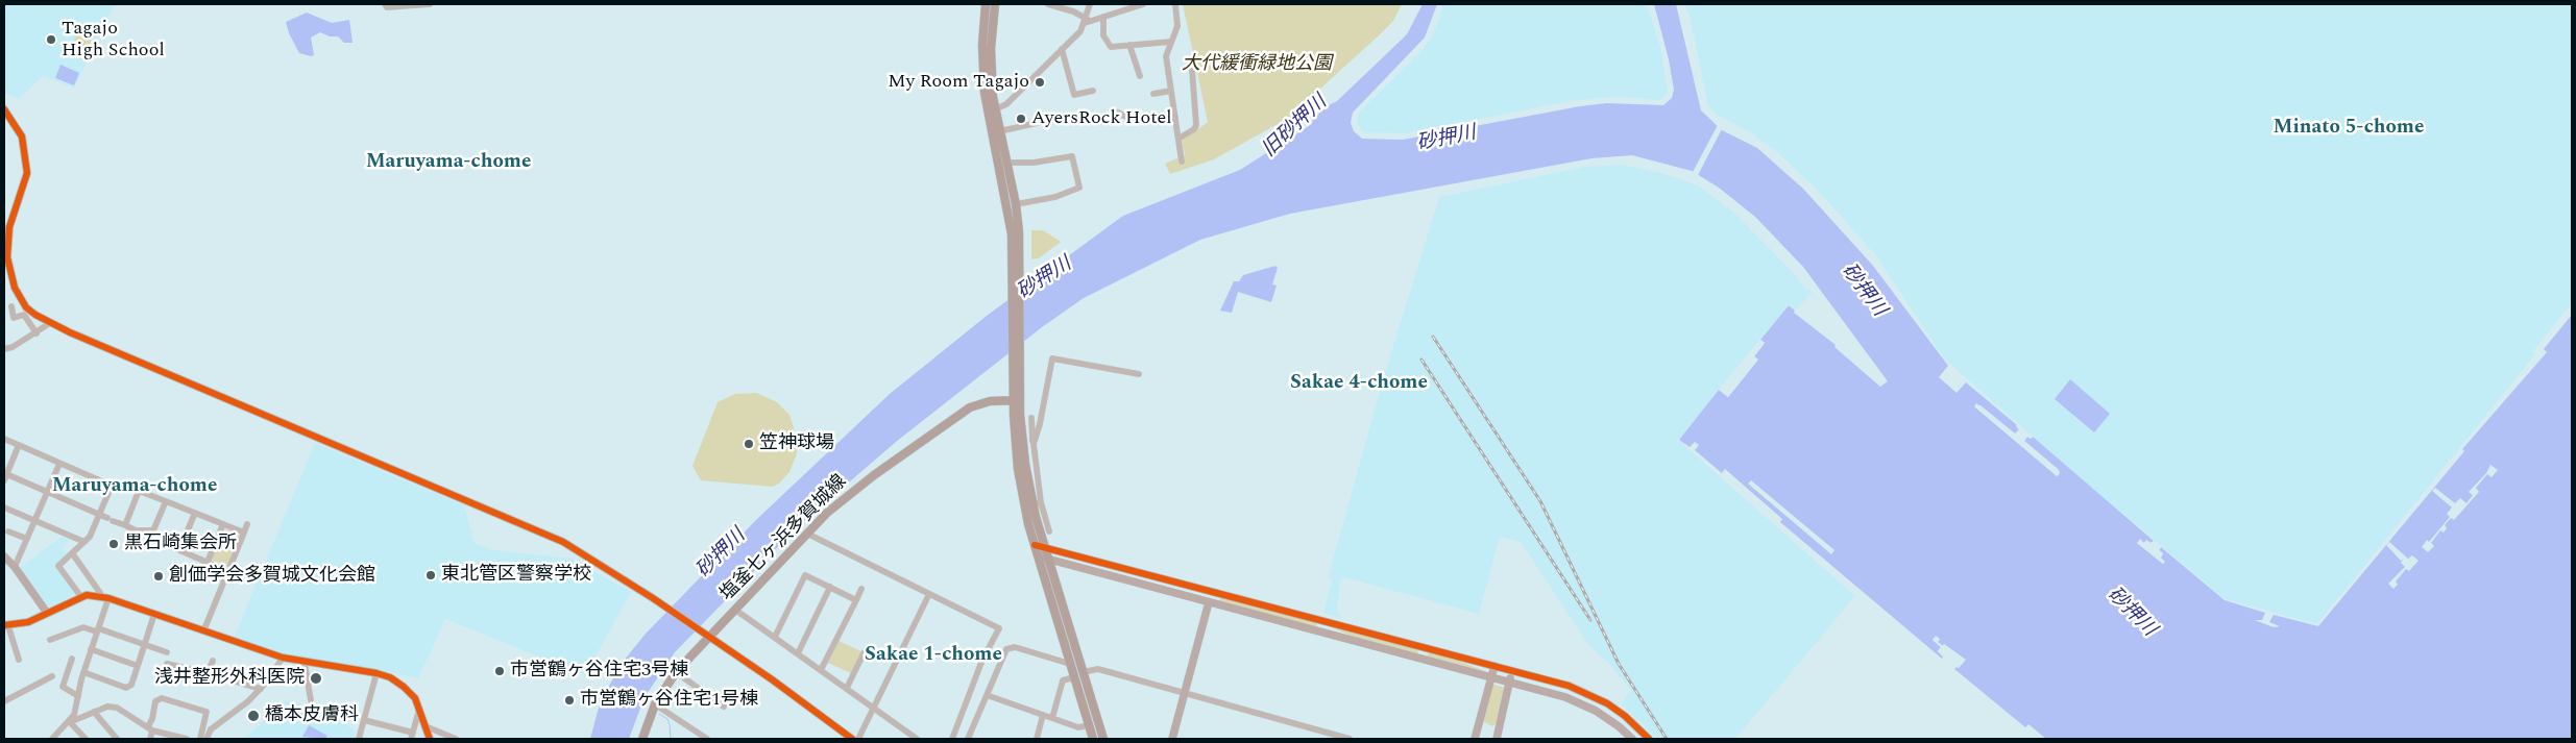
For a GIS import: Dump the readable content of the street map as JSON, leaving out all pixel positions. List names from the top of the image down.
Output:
{
  "streets": {
    "main road": ["塩釜七ヶ浜多賀城線"]
  },
  "districts": [
    "Minato 5-chome",
    "Maruyama-chome",
    "Sakae 4-chome",
    "Maruyama-chome",
    "Sakae 1-chome"
  ],
  "water": ["旧砂押川", "砂押川"],
  "parks": ["大代緩衝緑地公園"],
  "places": [
    "Tagajo High School",
    "My Room Tagajo",
    "AyersRock Hotel",
    "笠神球場",
    "黒石崎集会所",
    "東北管区警察学校",
    "創価学会多賀城文化会館",
    "市営鶴ヶ谷住宅3号棟",
    "浅井整形外科医院",
    "市営鶴ヶ谷住宅1号棟",
    "橋本皮膚科"
  ]
}
